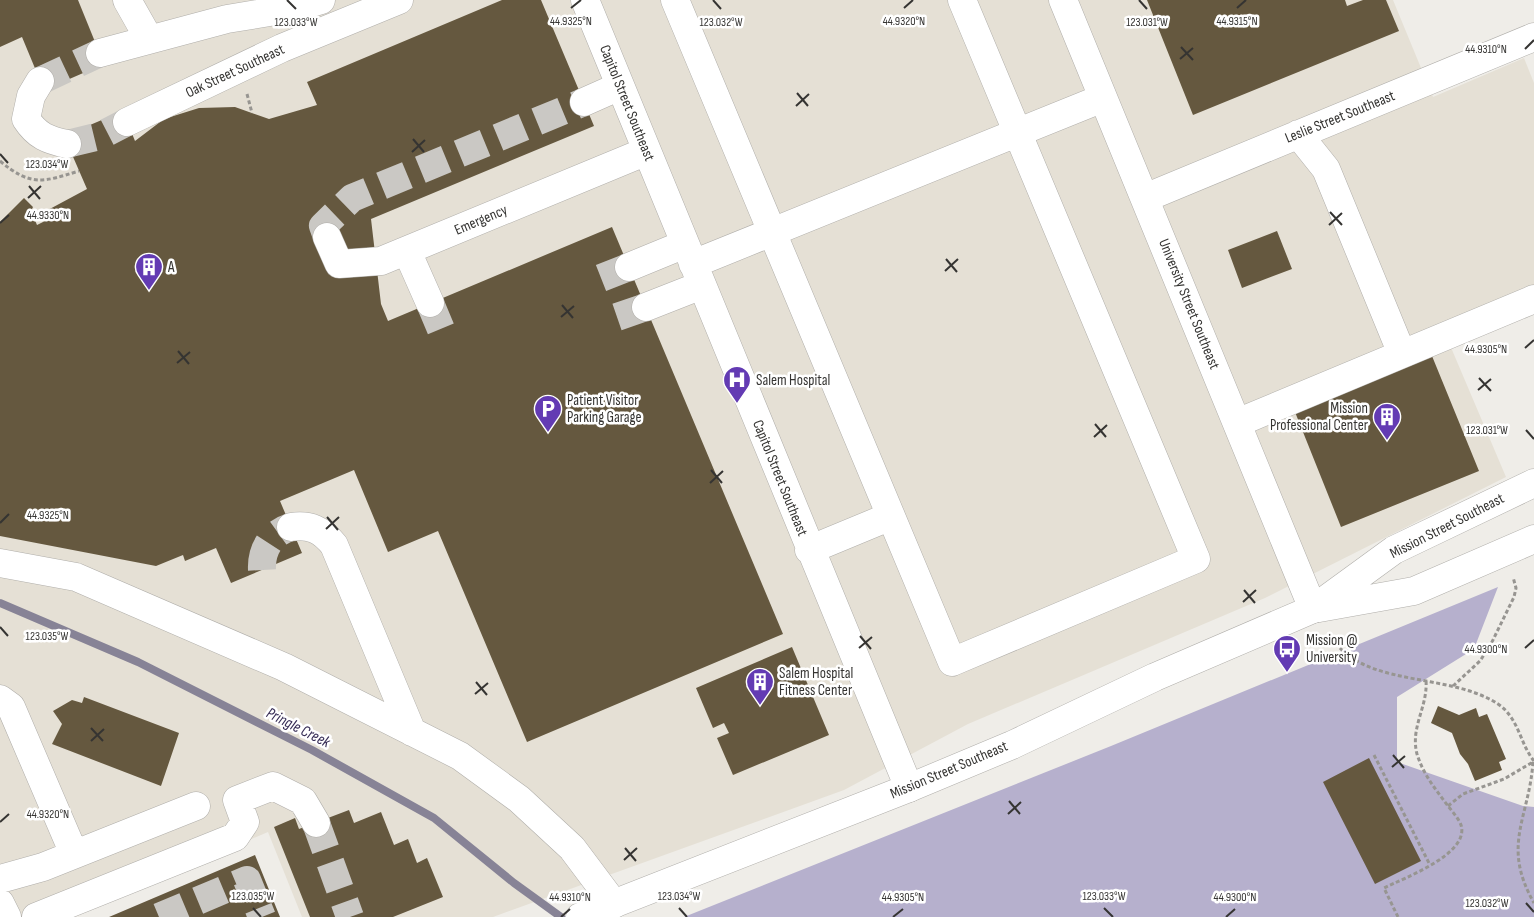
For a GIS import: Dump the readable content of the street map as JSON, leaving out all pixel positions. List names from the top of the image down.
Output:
{
  "streets": {
    "street": [
      "Oak Street Southeast",
      "Capitol Street Southeast",
      "Leslie Street Southeast",
      "Emergency",
      "University Street Southeast",
      "Mission Street Southeast"
    ]
  },
  "crossings": [
    ["Capitol Street Southeast", "Emergency"],
    ["Capitol Street Southeast", "Mission Street Southeast"],
    ["Leslie Street Southeast", "University Street Southeast"],
    ["University Street Southeast", "Mission Street Southeast"]
  ],
  "water": ["Pringle Creek"],
  "places": {
    "building": ["A", "Mission Professional Center", "Salem Hospital Fitness Center"],
    "hospital": ["Salem Hospital"],
    "parking": ["Patient Visitor Parking Garage"],
    "bus stop": ["Mission @ University"]
  },
  "coordinates": [
    "44.9325°N",
    "44.9320°N",
    "44.9315°N",
    "123.033°W",
    "123.032°W",
    "123.031°W",
    "44.9310°N",
    "123.034°W",
    "44.9330°N",
    "44.9305°N",
    "123.035°W",
    "44.9300°N"
  ]
}
